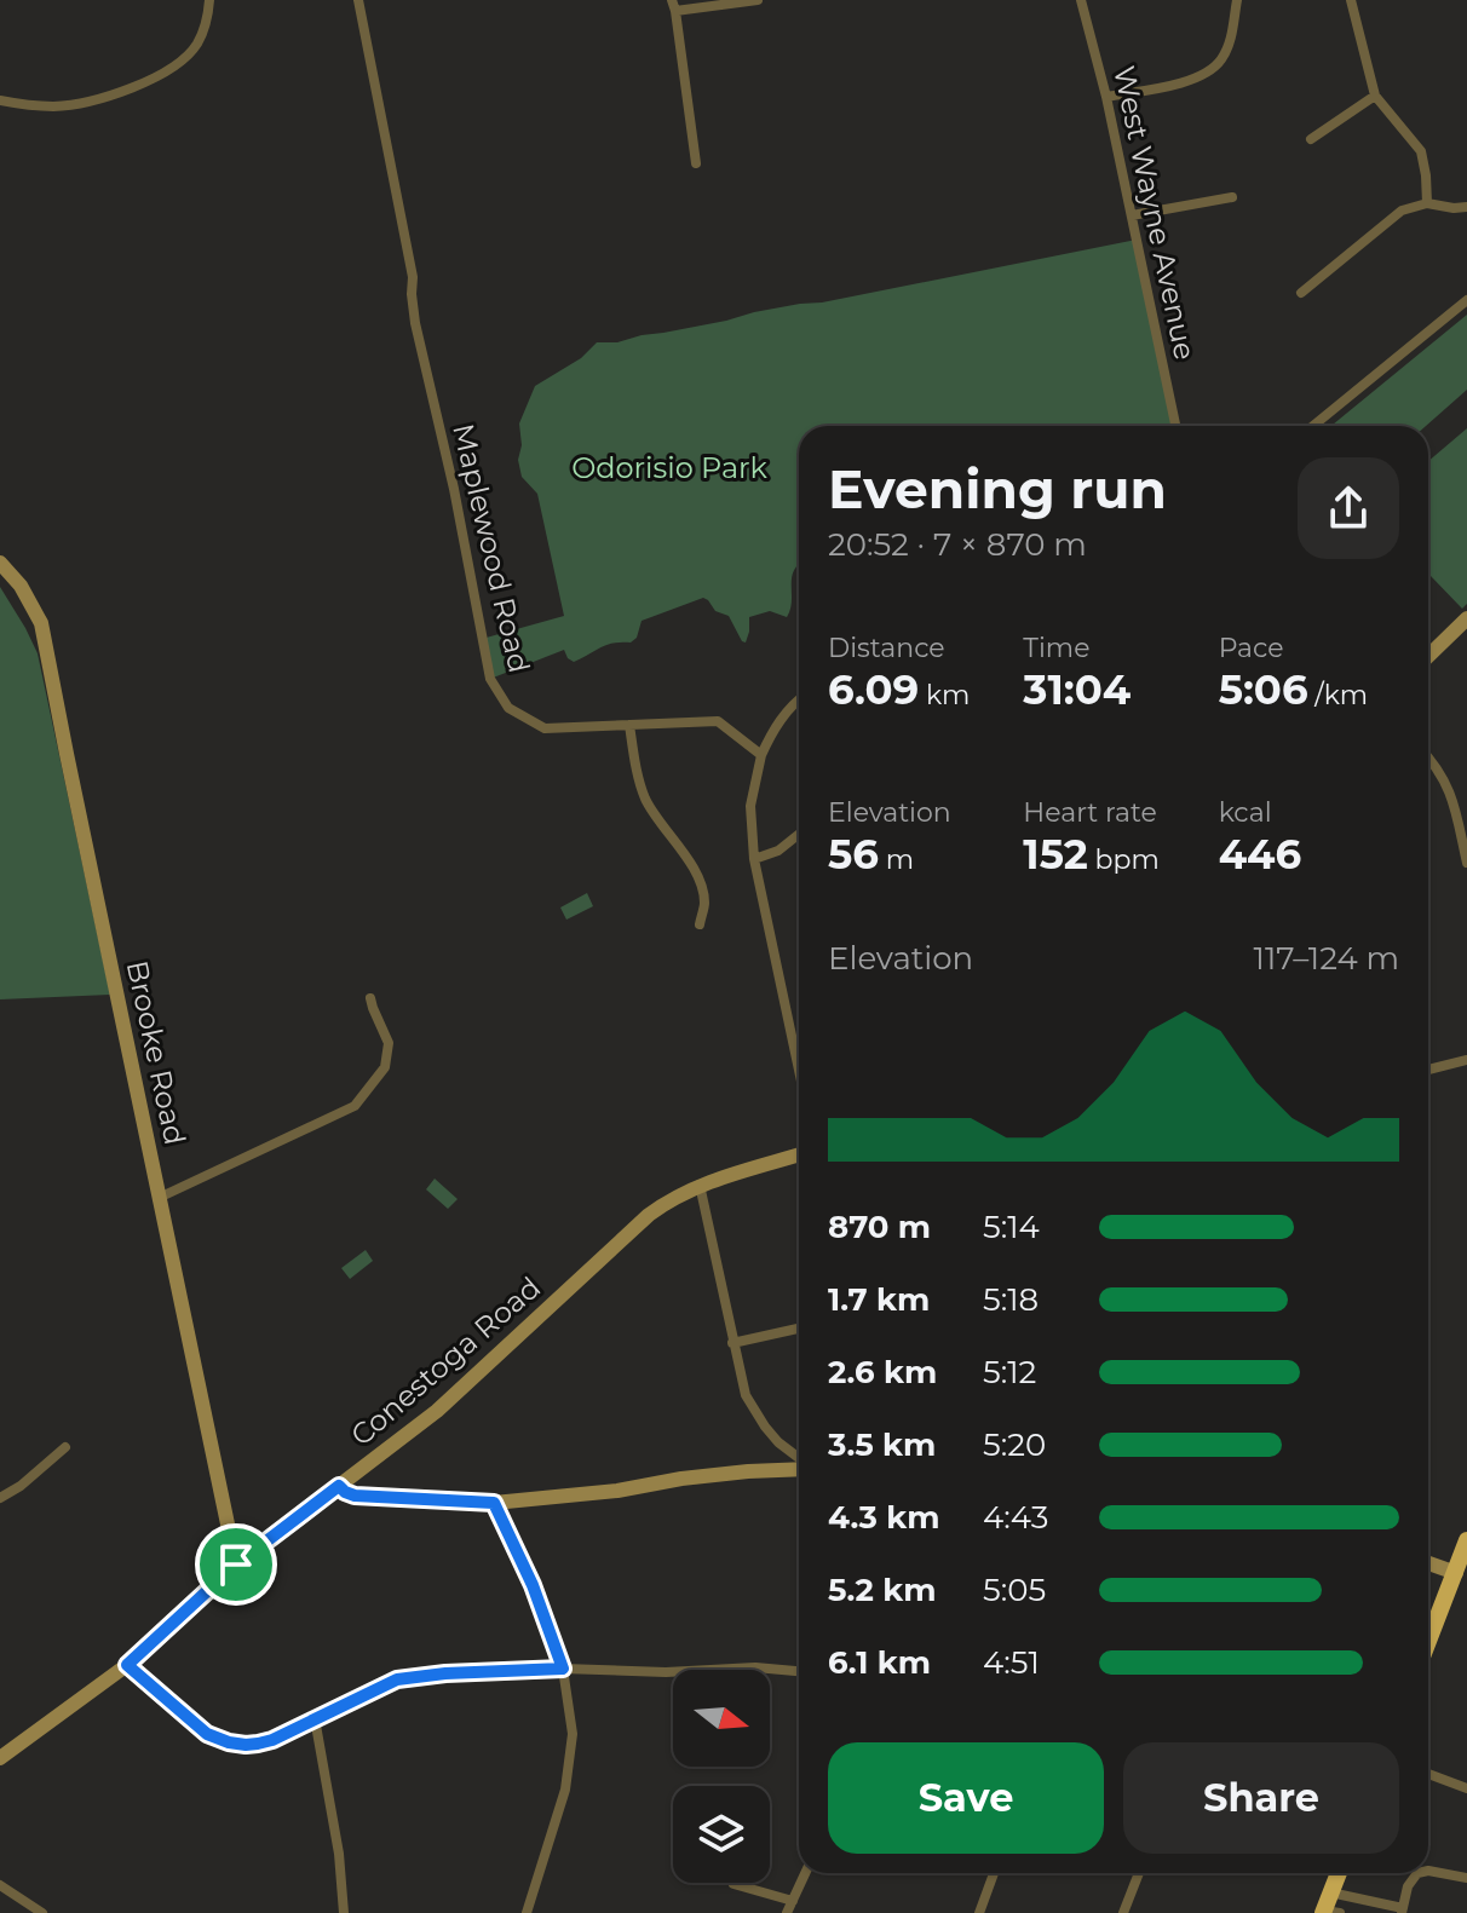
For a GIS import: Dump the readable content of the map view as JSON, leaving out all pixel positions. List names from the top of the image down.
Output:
{
  "streets": {
    "main road": ["Brooke Road", "Conestoga Road"],
    "street": ["West Wayne Avenue", "Maplewood Road"]
  },
  "crossings": [
    ["Brooke Road", "Conestoga Road"]
  ],
  "parks": ["Odorisio Park"],
  "north": "right",
  "page": {
    "heading": ["Evening run", "20:52 · 7 × 870 m"],
    "stats": [
      ["Distance", "6.09 km"],
      ["Time", "31:04"],
      ["Pace", "5:06 /km"],
      ["Elevation", "56 m"],
      ["Heart rate", "152 bpm"],
      ["kcal", "446"]
    ],
    "chart": ["Elevation", "117–124 m"],
    "list": [
      {
        "name": "870 m",
        "note": "5:14"
      },
      {
        "name": "1.7 km",
        "note": "5:18"
      },
      {
        "name": "2.6 km",
        "note": "5:12"
      },
      {
        "name": "3.5 km",
        "note": "5:20"
      },
      {
        "name": "4.3 km",
        "note": "4:43"
      },
      {
        "name": "5.2 km",
        "note": "5:05"
      },
      {
        "name": "6.1 km",
        "note": "4:51"
      }
    ],
    "buttons": ["Save", "Share"]
  }
}
